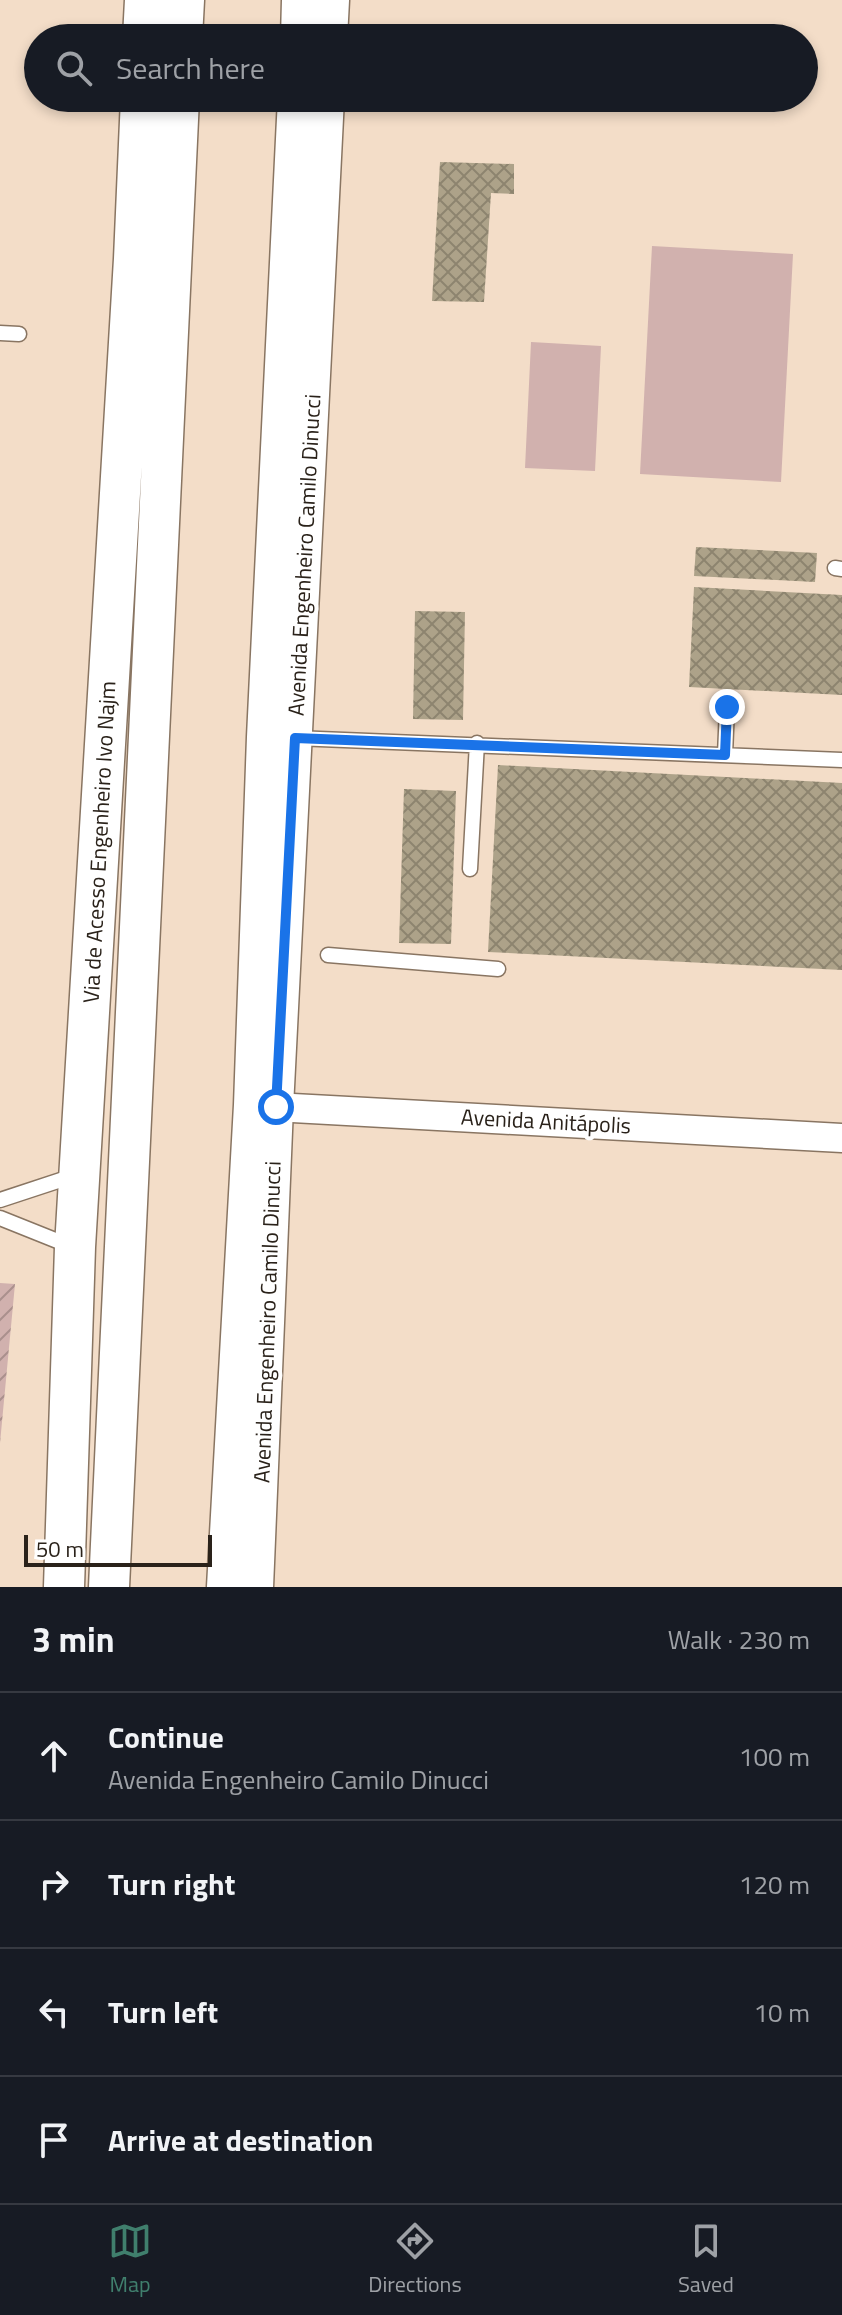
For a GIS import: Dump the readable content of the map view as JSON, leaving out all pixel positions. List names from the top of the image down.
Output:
{
  "streets": {
    "main road": ["Via de Acesso Engenheiro Ivo Najm"],
    "street": ["Avenida Engenheiro Camilo Dinucci", "Avenida Anitápolis"]
  },
  "crossings": [
    ["Avenida Engenheiro Camilo Dinucci", "Avenida Anitápolis"]
  ],
  "scale_bar": "50 m",
  "page": {
    "search": "Search here",
    "scale": "50 m",
    "heading": ["3 min", "Walk · 230 m"],
    "list": [
      ["Continue", "Avenida Engenheiro Camilo Dinucci", "100 m"],
      ["Turn right", "120 m"],
      ["Turn left", "10 m"],
      "Arrive at destination"
    ],
    "nav": ["Map", "Directions", "Saved"]
  }
}
